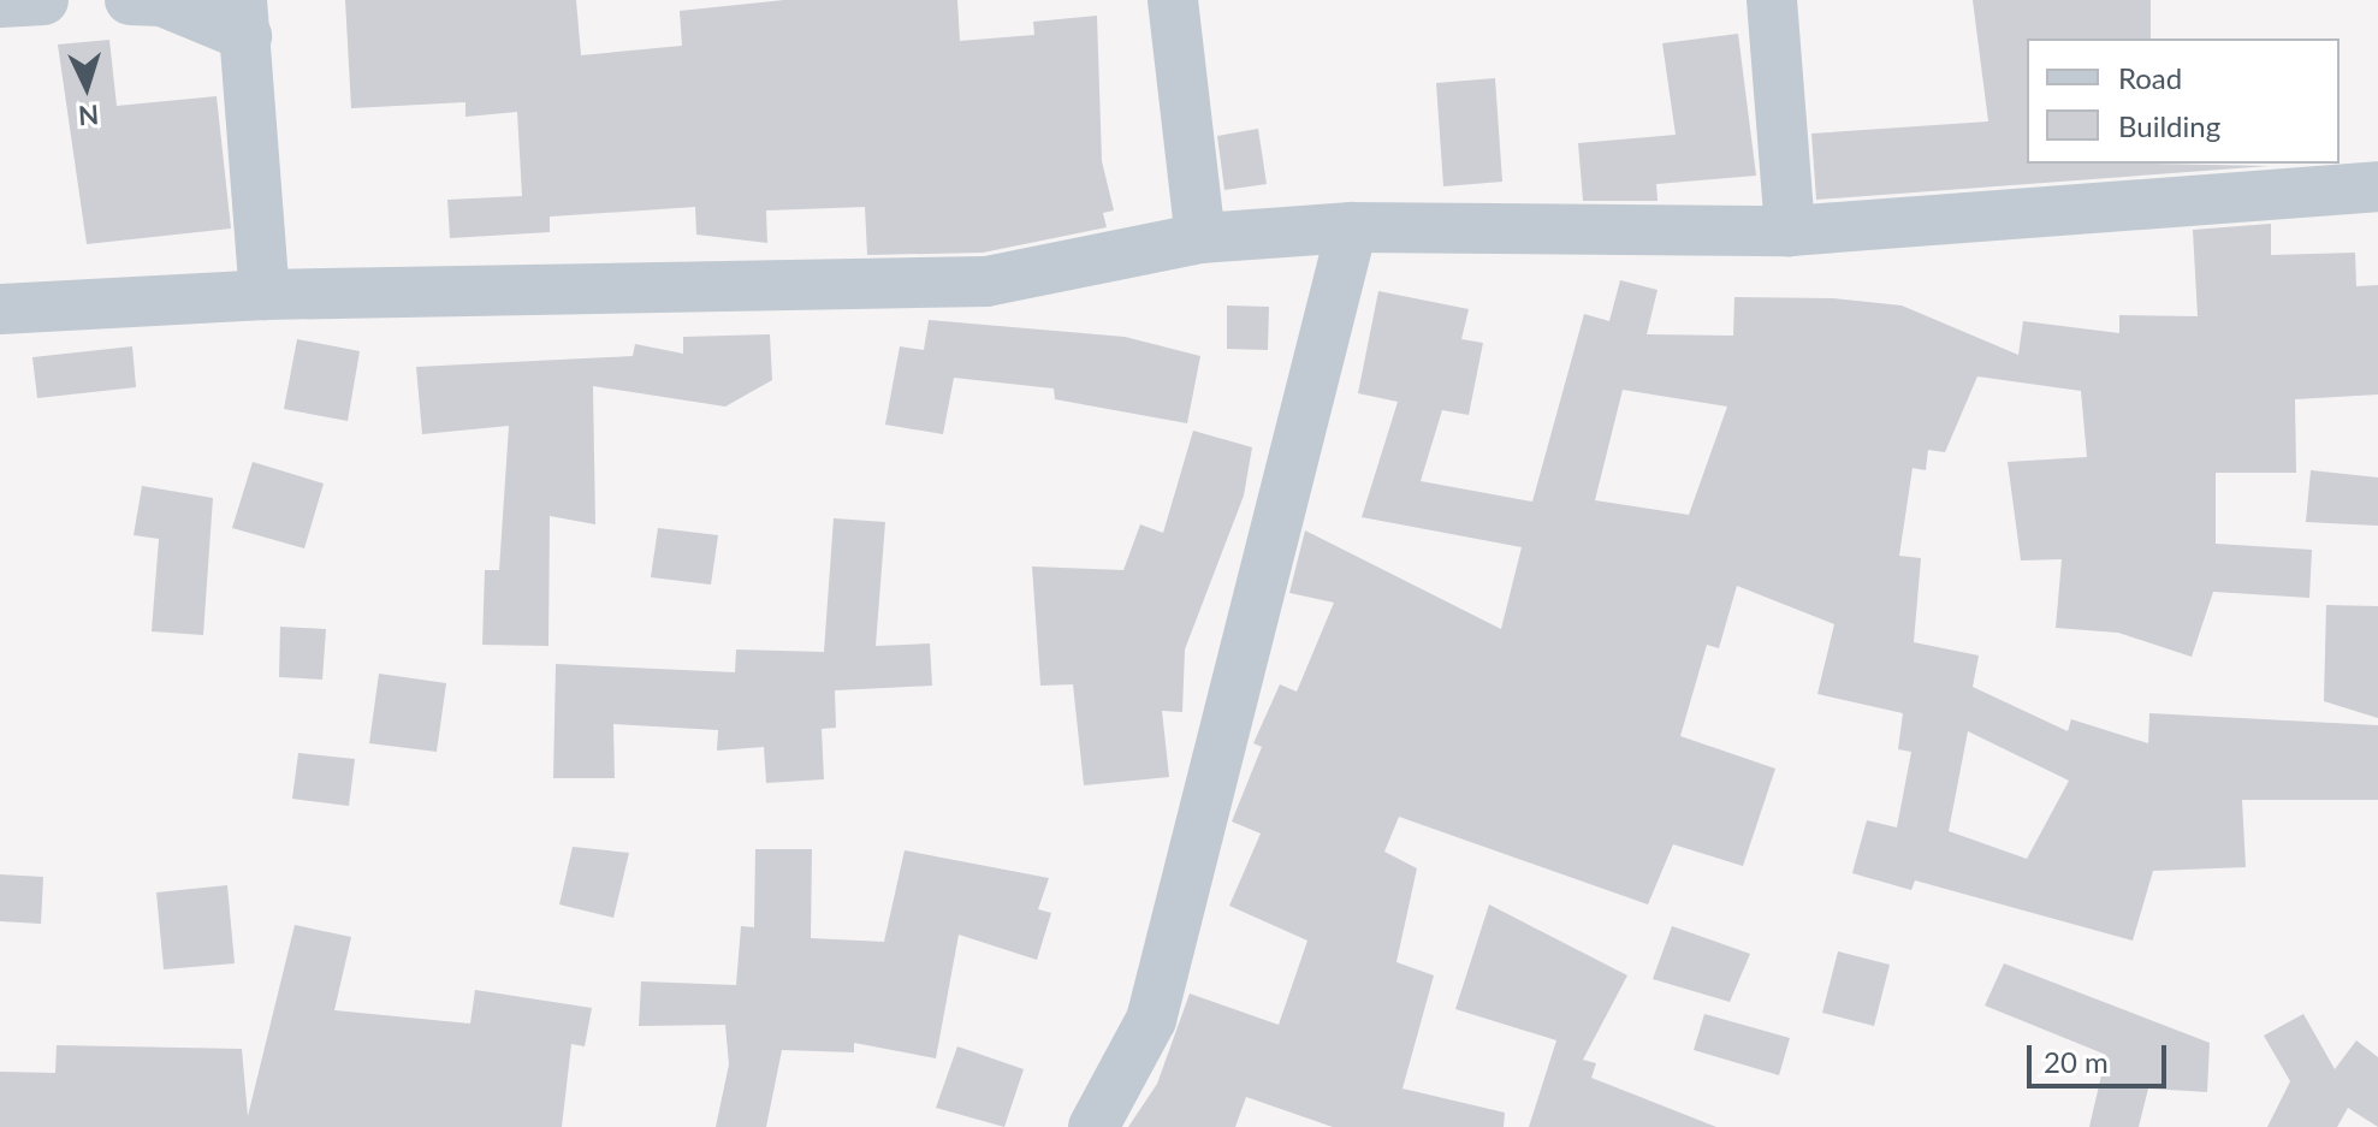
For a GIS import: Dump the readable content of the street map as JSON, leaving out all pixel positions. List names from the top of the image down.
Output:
{
  "legend": ["Road", "Building"],
  "scale_bar": "20 m",
  "north": "bottom"
}
